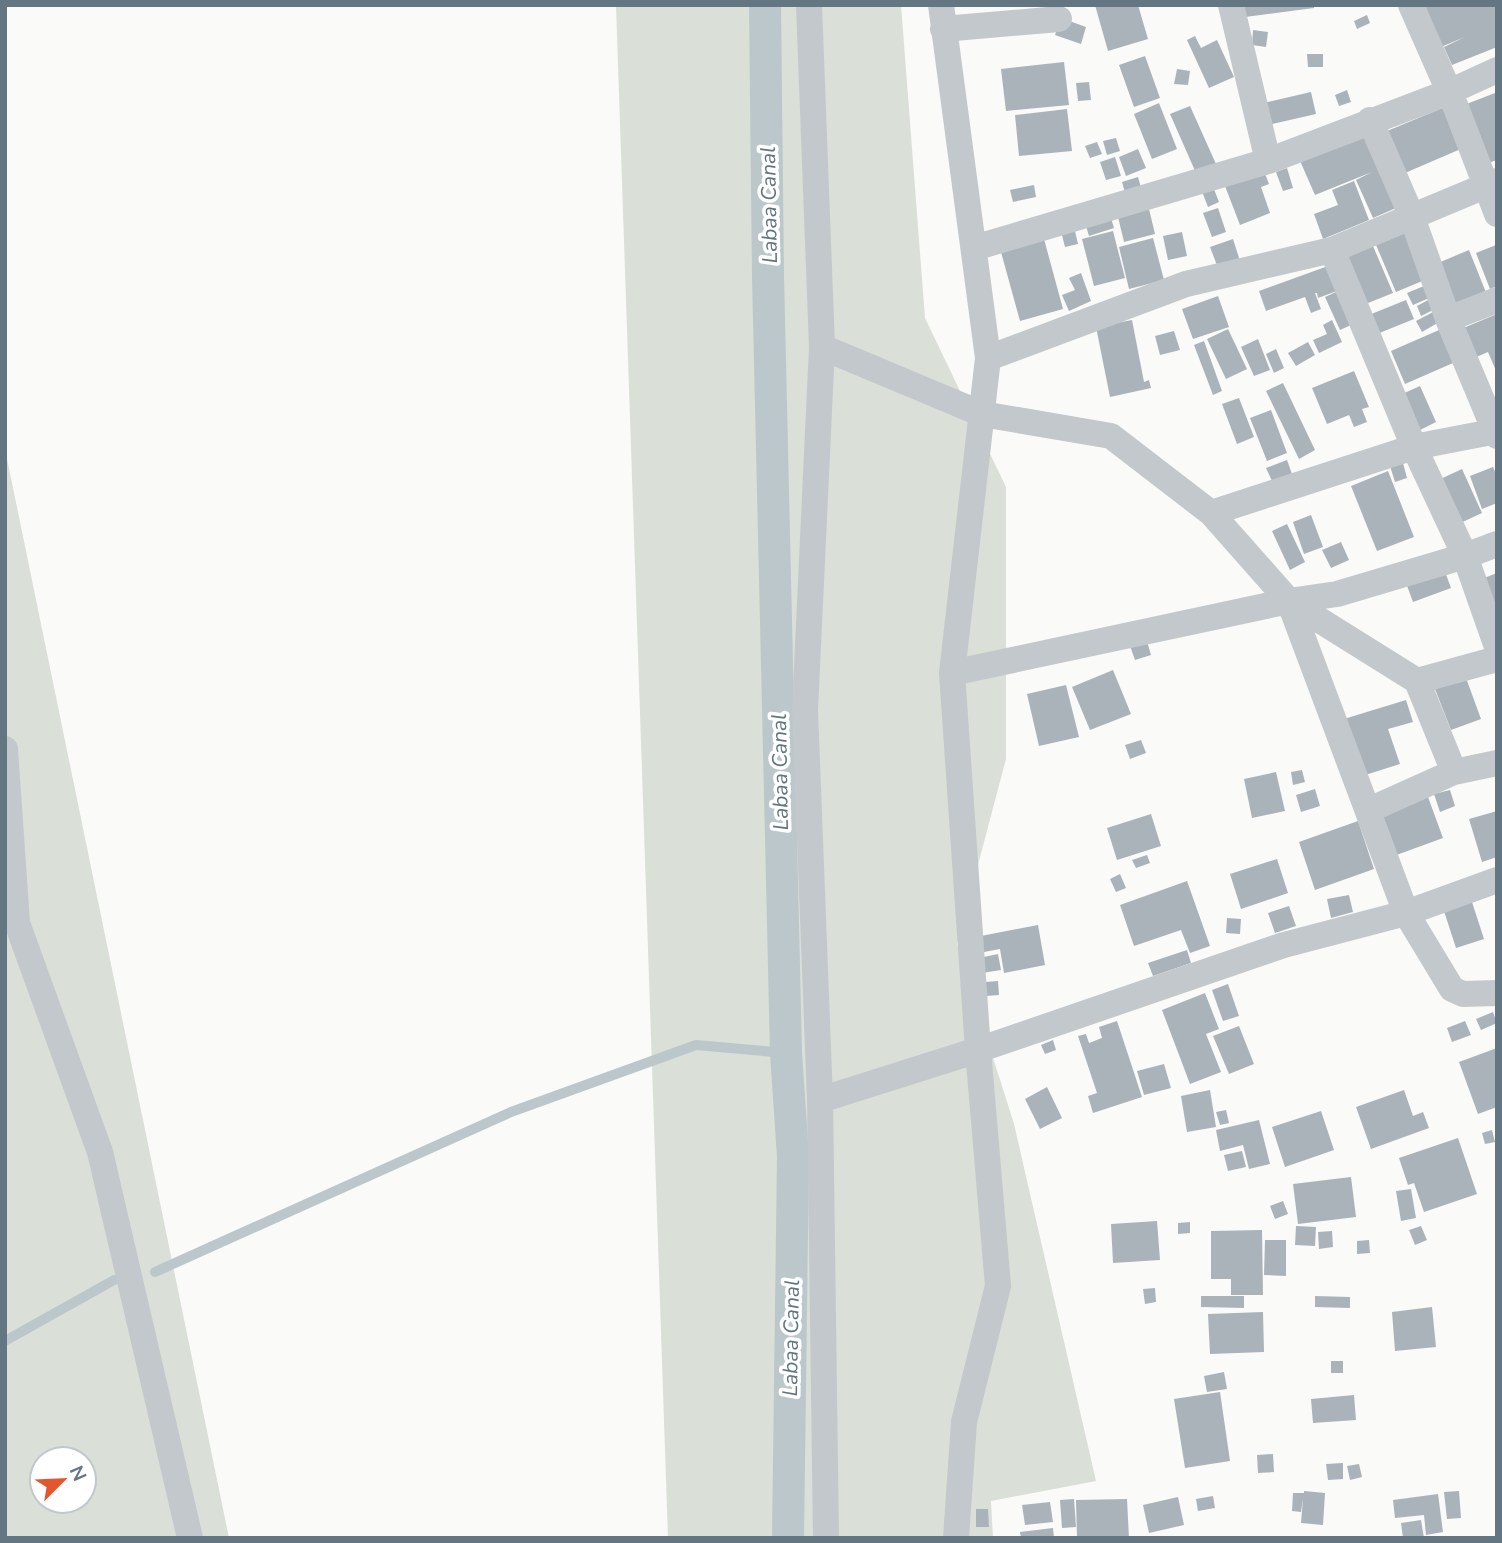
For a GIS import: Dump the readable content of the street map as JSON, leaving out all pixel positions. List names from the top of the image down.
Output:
{
  "water": ["Labaa Canal"],
  "north": "top right"
}
